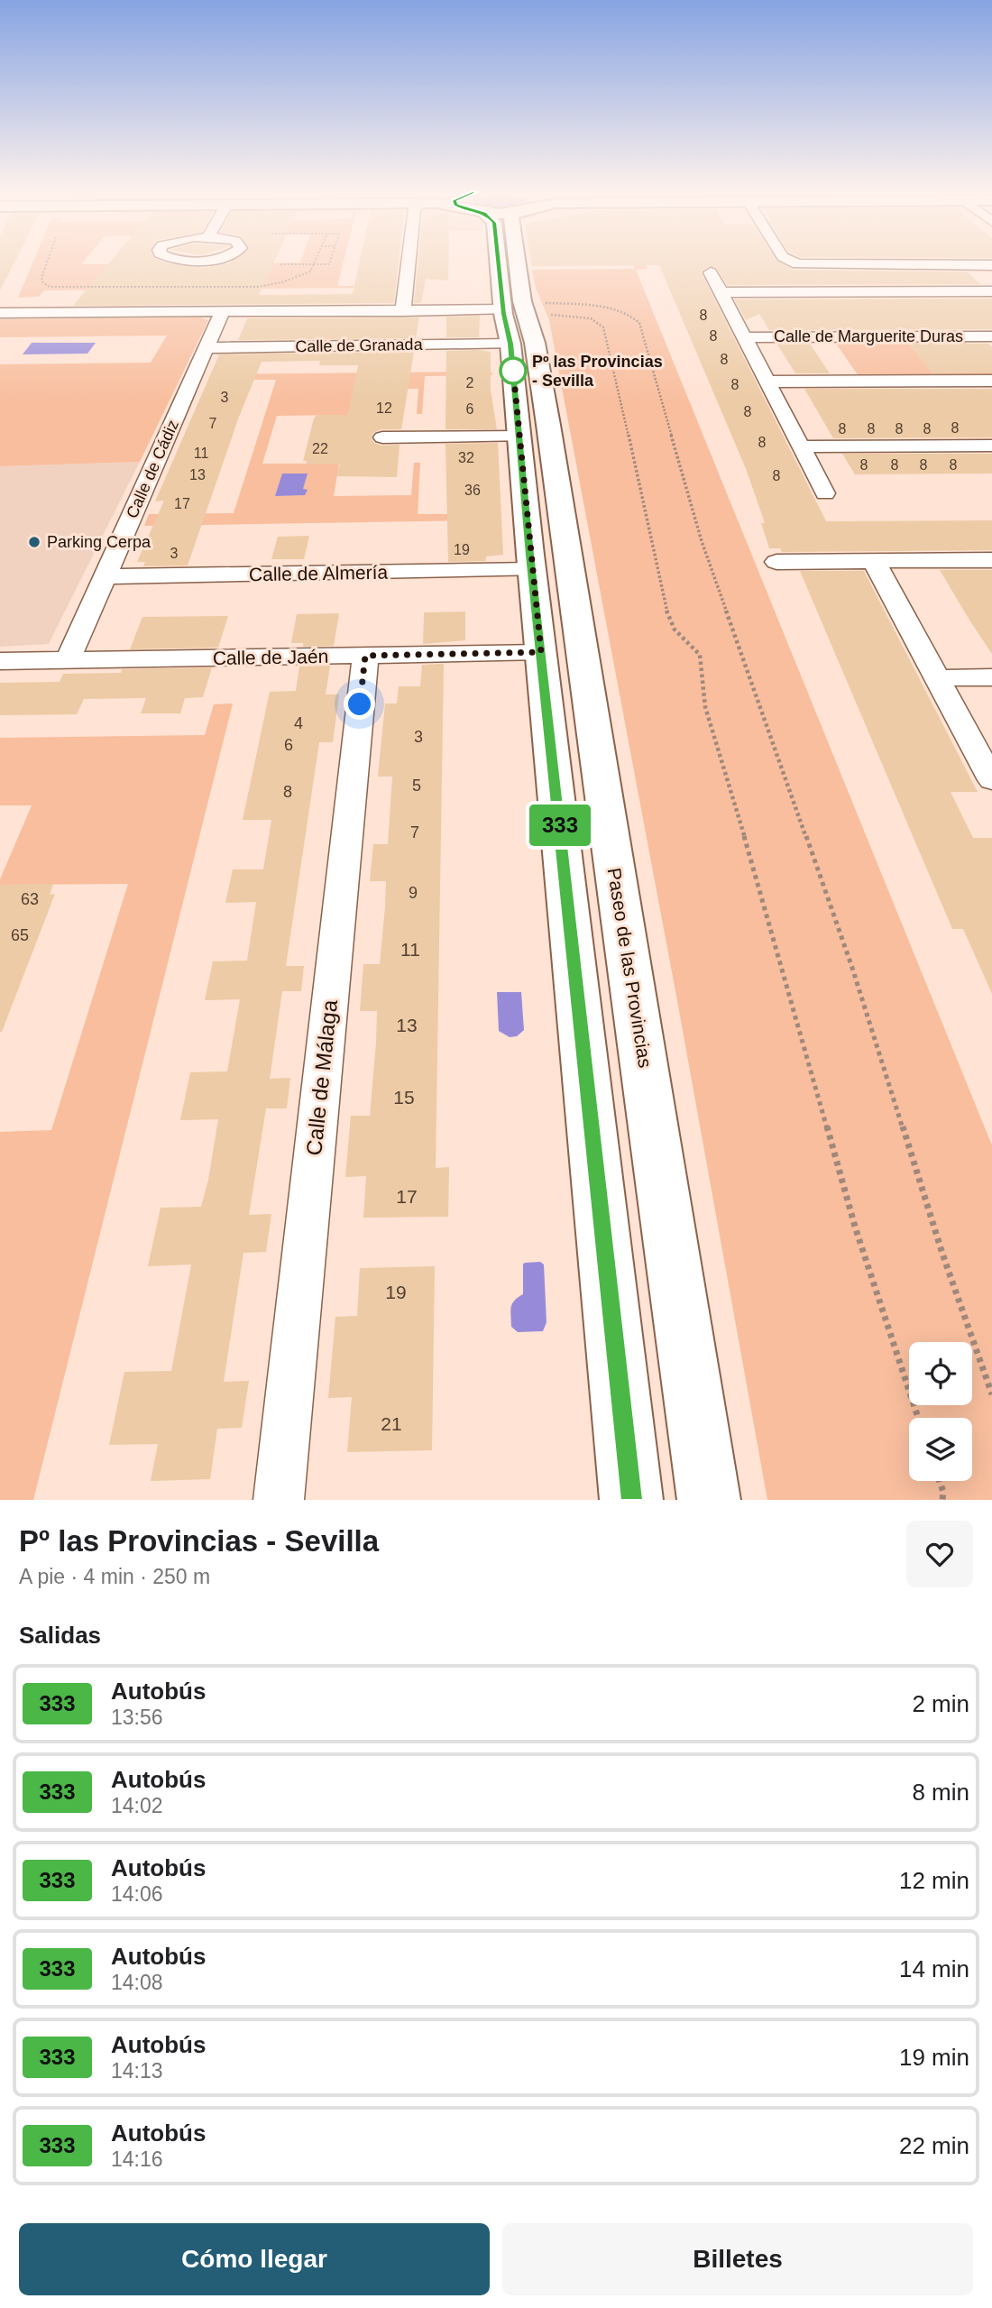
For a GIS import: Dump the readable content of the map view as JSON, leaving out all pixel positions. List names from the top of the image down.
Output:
{
  "streets": {
    "street": [
      "Calle de Marguerite Duras",
      "Calle de Granada",
      "Calle de Cádiz",
      "Calle de Almería",
      "Calle de Jaén",
      "Paseo de las Provincias",
      "Calle de Málaga"
    ]
  },
  "crossings": [
    ["Calle de Granada", "Calle de Cádiz"],
    ["Calle de Granada", "Paseo de las Provincias"],
    ["Calle de Cádiz", "Calle de Almería"],
    ["Calle de Cádiz", "Calle de Jaén"],
    ["Calle de Almería", "Paseo de las Provincias"],
    ["Calle de Jaén", "Paseo de las Provincias"],
    ["Calle de Jaén", "Calle de Málaga"]
  ],
  "places": ["Pº las Provincias - Sevilla", "Parking Cerpa"],
  "lines": ["bus line 333"],
  "house_numbers": [
    "8",
    "8",
    "8",
    "2",
    "8",
    "3",
    "12",
    "6",
    "8",
    "7",
    "8",
    "8",
    "8",
    "8",
    "8",
    "8",
    "22",
    "11",
    "32",
    "8",
    "8",
    "8",
    "8",
    "13",
    "8",
    "36",
    "17",
    "19",
    "3",
    "4",
    "3",
    "6",
    "5",
    "8",
    "7",
    "9",
    "63",
    "65",
    "11",
    "13",
    "15",
    "17",
    "19",
    "21"
  ],
  "page": {
    "on_map": "333",
    "heading": [
      ["Pº las Provincias - Sevilla", "A pie · 4 min · 250 m"],
      "Salidas"
    ],
    "list": [
      {
        "mark": "333",
        "name": "Autobús",
        "note": "13:56",
        "value": "2 min"
      },
      {
        "mark": "333",
        "name": "Autobús",
        "note": "14:02",
        "value": "8 min"
      },
      {
        "mark": "333",
        "name": "Autobús",
        "note": "14:06",
        "value": "12 min"
      },
      {
        "mark": "333",
        "name": "Autobús",
        "note": "14:08",
        "value": "14 min"
      },
      {
        "mark": "333",
        "name": "Autobús",
        "note": "14:13",
        "value": "19 min"
      },
      {
        "mark": "333",
        "name": "Autobús",
        "note": "14:16",
        "value": "22 min"
      }
    ],
    "buttons": ["Cómo llegar", "Billetes"]
  }
}
